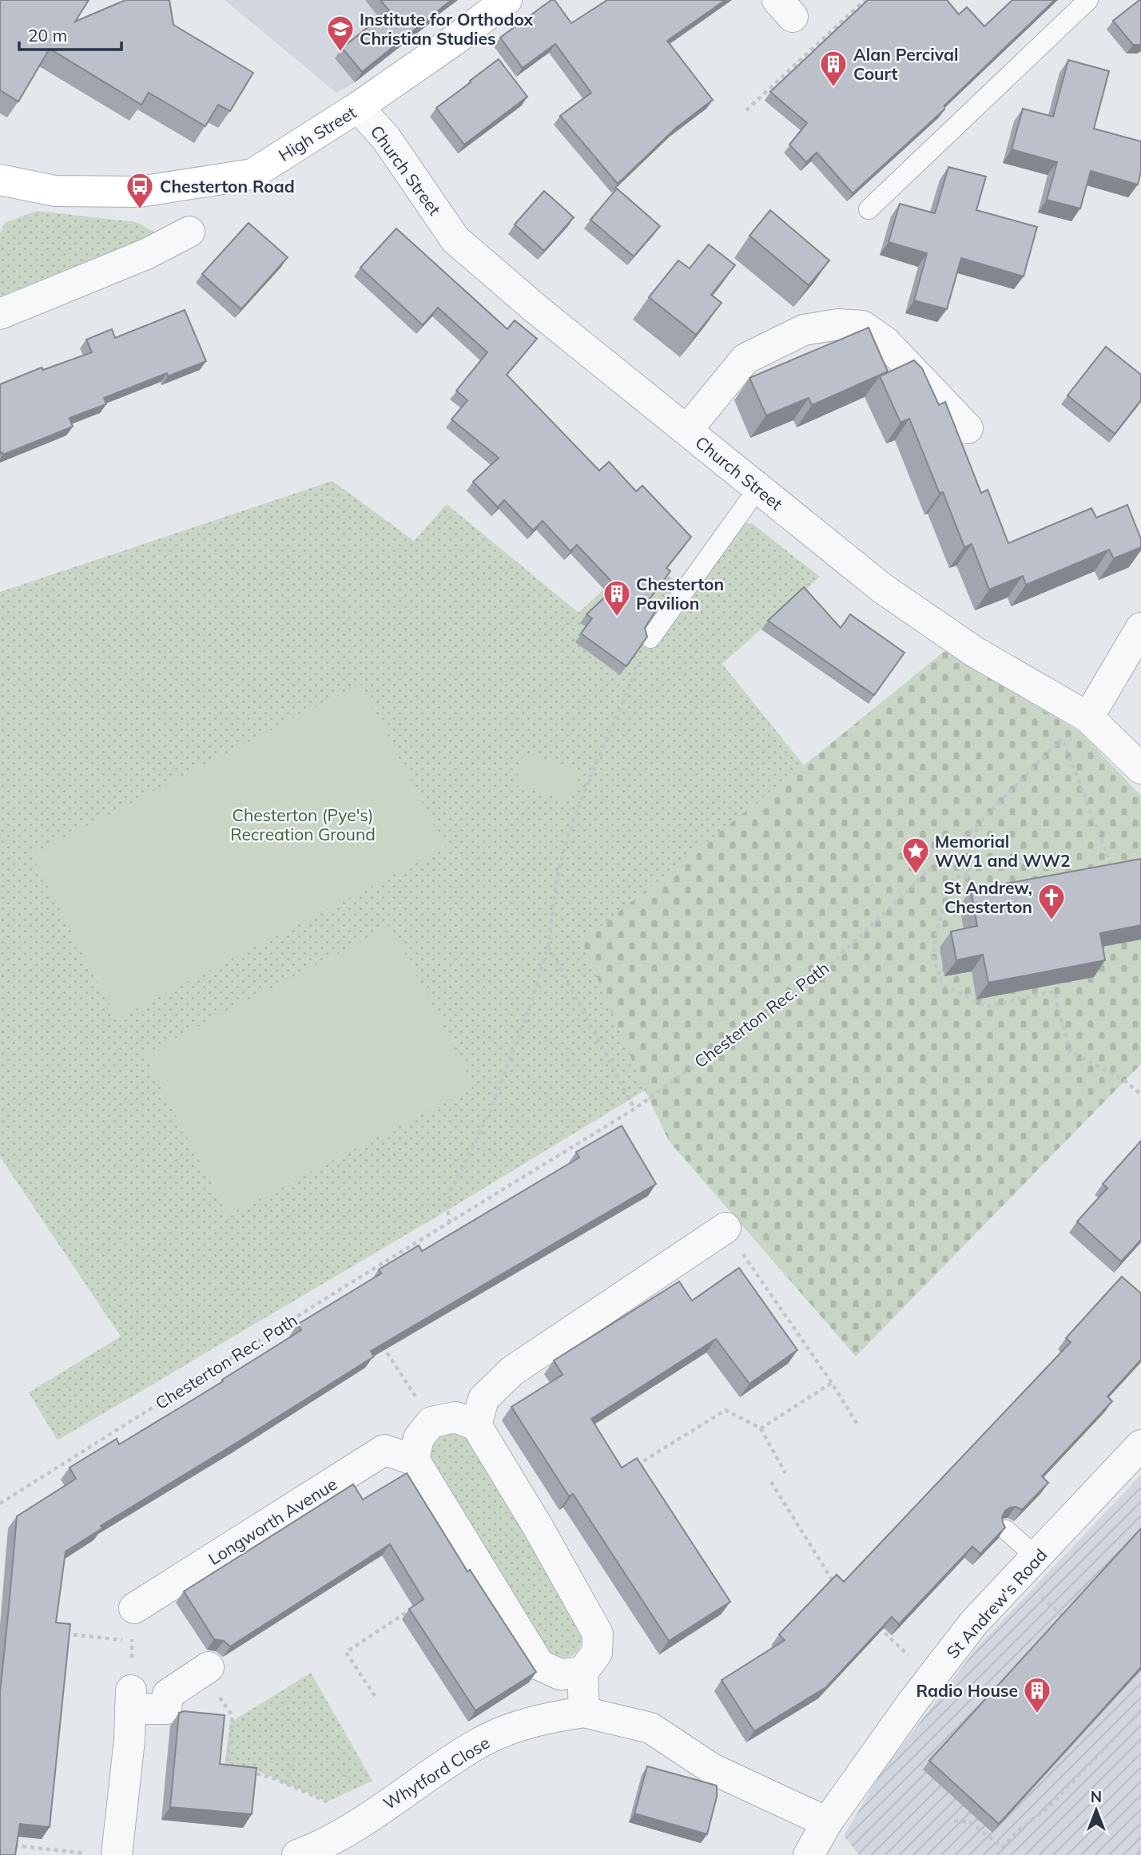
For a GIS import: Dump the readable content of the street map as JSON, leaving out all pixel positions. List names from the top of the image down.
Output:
{
  "streets": {
    "street": [
      "High Street",
      "Church Street",
      "Longworth Avenue",
      "St Andrew's Road",
      "Whytford Close"
    ],
    "path": ["Chesterton Rec. Path"]
  },
  "crossings": [
    ["High Street", "Church Street"],
    ["Church Street", "Chesterton Rec. Path"]
  ],
  "parks": ["Chesterton (Pye's) Recreation Ground"],
  "places": {
    "school or university": ["Institute for Orthodox Christian Studies"],
    "building": ["Alan Percival Court", "Chesterton Pavilion", "Radio House"],
    "bus stop": ["Chesterton Road"],
    "place": ["Memorial WW1 and WW2"],
    "church": ["St Andrew, Chesterton"]
  },
  "scale_bar": "20 m",
  "north": "top"
}
